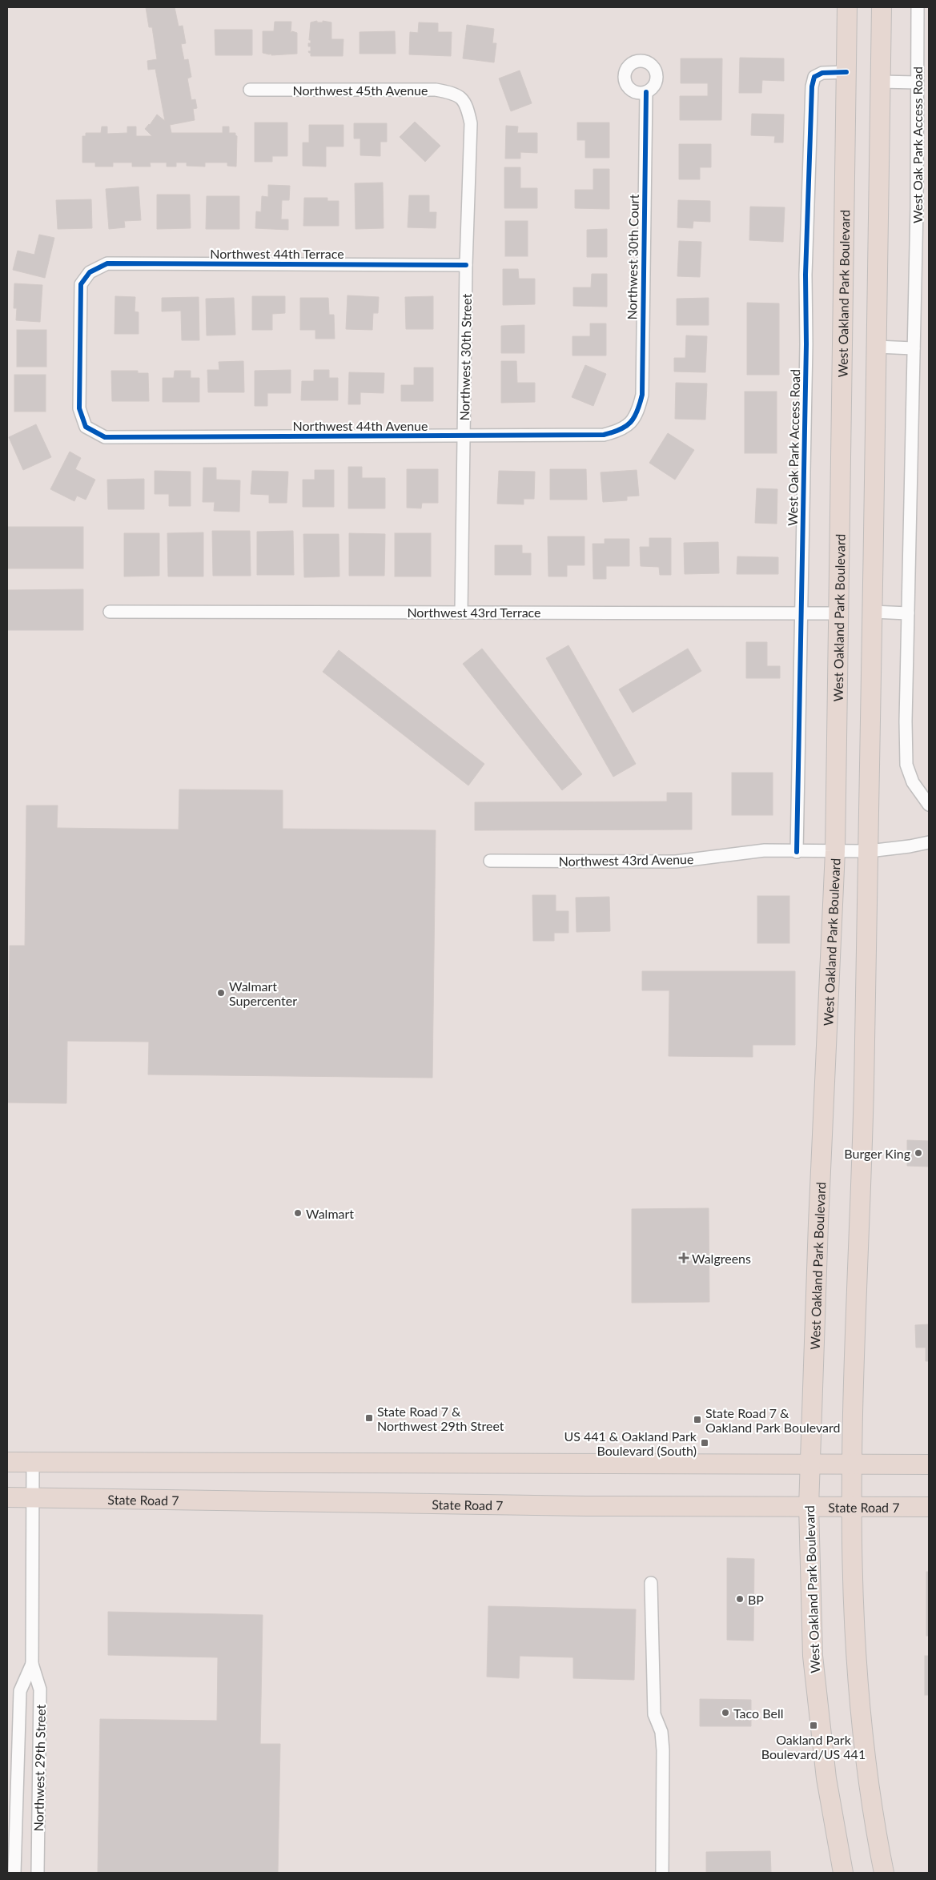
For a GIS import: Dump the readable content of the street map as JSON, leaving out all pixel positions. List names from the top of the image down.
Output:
{
  "streets": {
    "main road": ["West Oakland Park Boulevard", "State Road 7"],
    "street": [
      "Northwest 45th Avenue",
      "West Oak Park Access Road",
      "Northwest 44th Terrace",
      "Northwest 30th Court",
      "Northwest 30th Street",
      "Northwest 44th Avenue",
      "Northwest 43rd Terrace",
      "Northwest 43rd Avenue",
      "Northwest 29th Street"
    ]
  },
  "crossings": [
    ["Northwest 45th Avenue", "Northwest 30th Street"],
    ["West Oak Park Access Road", "West Oakland Park Boulevard"],
    ["West Oak Park Access Road", "Northwest 43rd Terrace"],
    ["West Oak Park Access Road", "Northwest 43rd Avenue"],
    ["Northwest 44th Terrace", "Northwest 30th Street"],
    ["Northwest 44th Terrace", "Northwest 44th Avenue"],
    ["Northwest 30th Court", "Northwest 44th Avenue"],
    ["West Oakland Park Boulevard", "Northwest 43rd Terrace"],
    ["West Oakland Park Boulevard", "Northwest 43rd Avenue"],
    ["West Oakland Park Boulevard", "State Road 7"],
    ["Northwest 30th Street", "Northwest 44th Avenue"],
    ["Northwest 30th Street", "Northwest 43rd Terrace"],
    ["State Road 7", "Northwest 29th Street"]
  ],
  "places": {
    "other": [
      "Walmart Supercenter",
      "Burger King",
      "Walmart",
      "BP",
      "Taco Bell"
    ],
    "health": ["Walgreens"],
    "transit": [
      "State Road 7 & Northwest 29th Street",
      "State Road 7 & Oakland Park Boulevard",
      "US 441 & Oakland Park Boulevard (South)",
      "Oakland Park Boulevard/US 441"
    ]
  }
}
